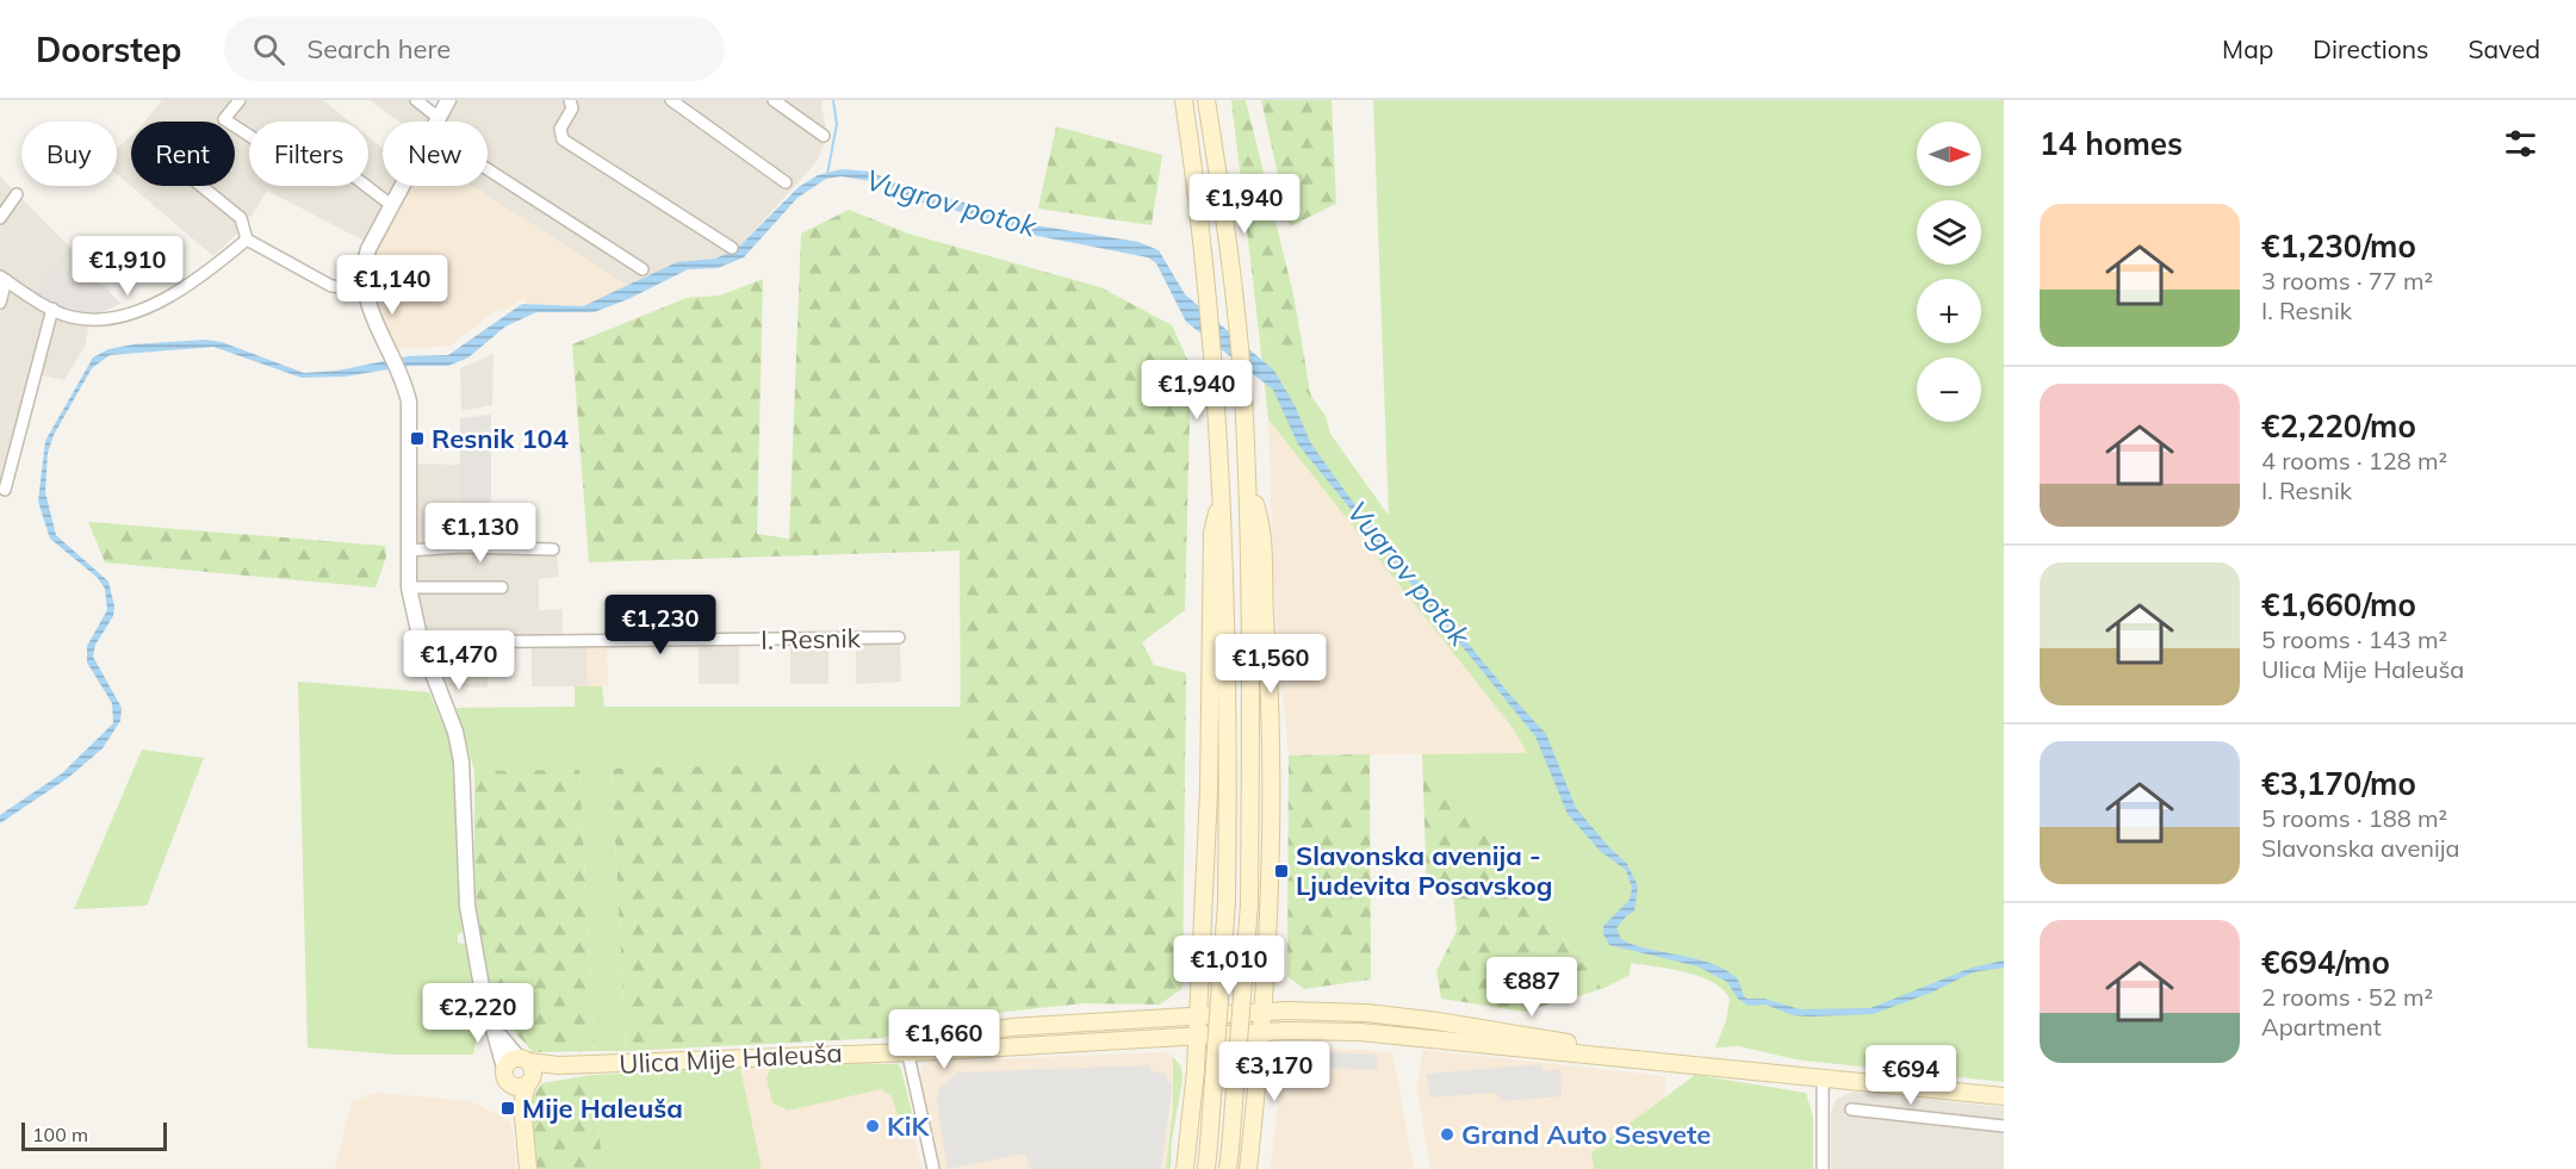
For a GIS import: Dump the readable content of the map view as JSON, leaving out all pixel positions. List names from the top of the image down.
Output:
{
  "streets": {
    "main road": ["Ulica Mije Haleuša"],
    "street": ["I. Resnik"]
  },
  "water": ["Vugrov potok"],
  "places": {
    "transit": ["Resnik 104", "Slavonska avenija - Ljudevita Posavskog", "Mije Haleuša"],
    "other": ["KiK", "Grand Auto Sesvete"]
  },
  "scale_bar": "100 m",
  "north": "right",
  "page": {
    "header": "Doorstep",
    "search": "Search here",
    "nav": ["Map", "Directions", "Saved"],
    "heading": "14 homes",
    "map_buttons": ["+", "−"],
    "chip": [
      "Buy",
      "Rent",
      "Filters",
      "New"
    ],
    "price": [
      "€1,940",
      "€1,910",
      "€1,140",
      "€1,940",
      "€1,130",
      "€1,230",
      "€1,470",
      "€1,560",
      "€1,010",
      "€887",
      "€2,220",
      "€1,660",
      "€3,170",
      "€694"
    ],
    "list": [
      {
        "name": "€1,230/mo",
        "note": "3 rooms · 77 m² · I. Resnik"
      },
      {
        "name": "€2,220/mo",
        "note": "4 rooms · 128 m² · I. Resnik"
      },
      {
        "name": "€1,660/mo",
        "note": "5 rooms · 143 m² · Ulica Mije Haleuša"
      },
      {
        "name": "€3,170/mo",
        "note": "5 rooms · 188 m² · Slavonska avenija"
      },
      {
        "name": "€694/mo",
        "note": "2 rooms · 52 m² · Apartment"
      }
    ],
    "scale": "100 m"
  }
}
